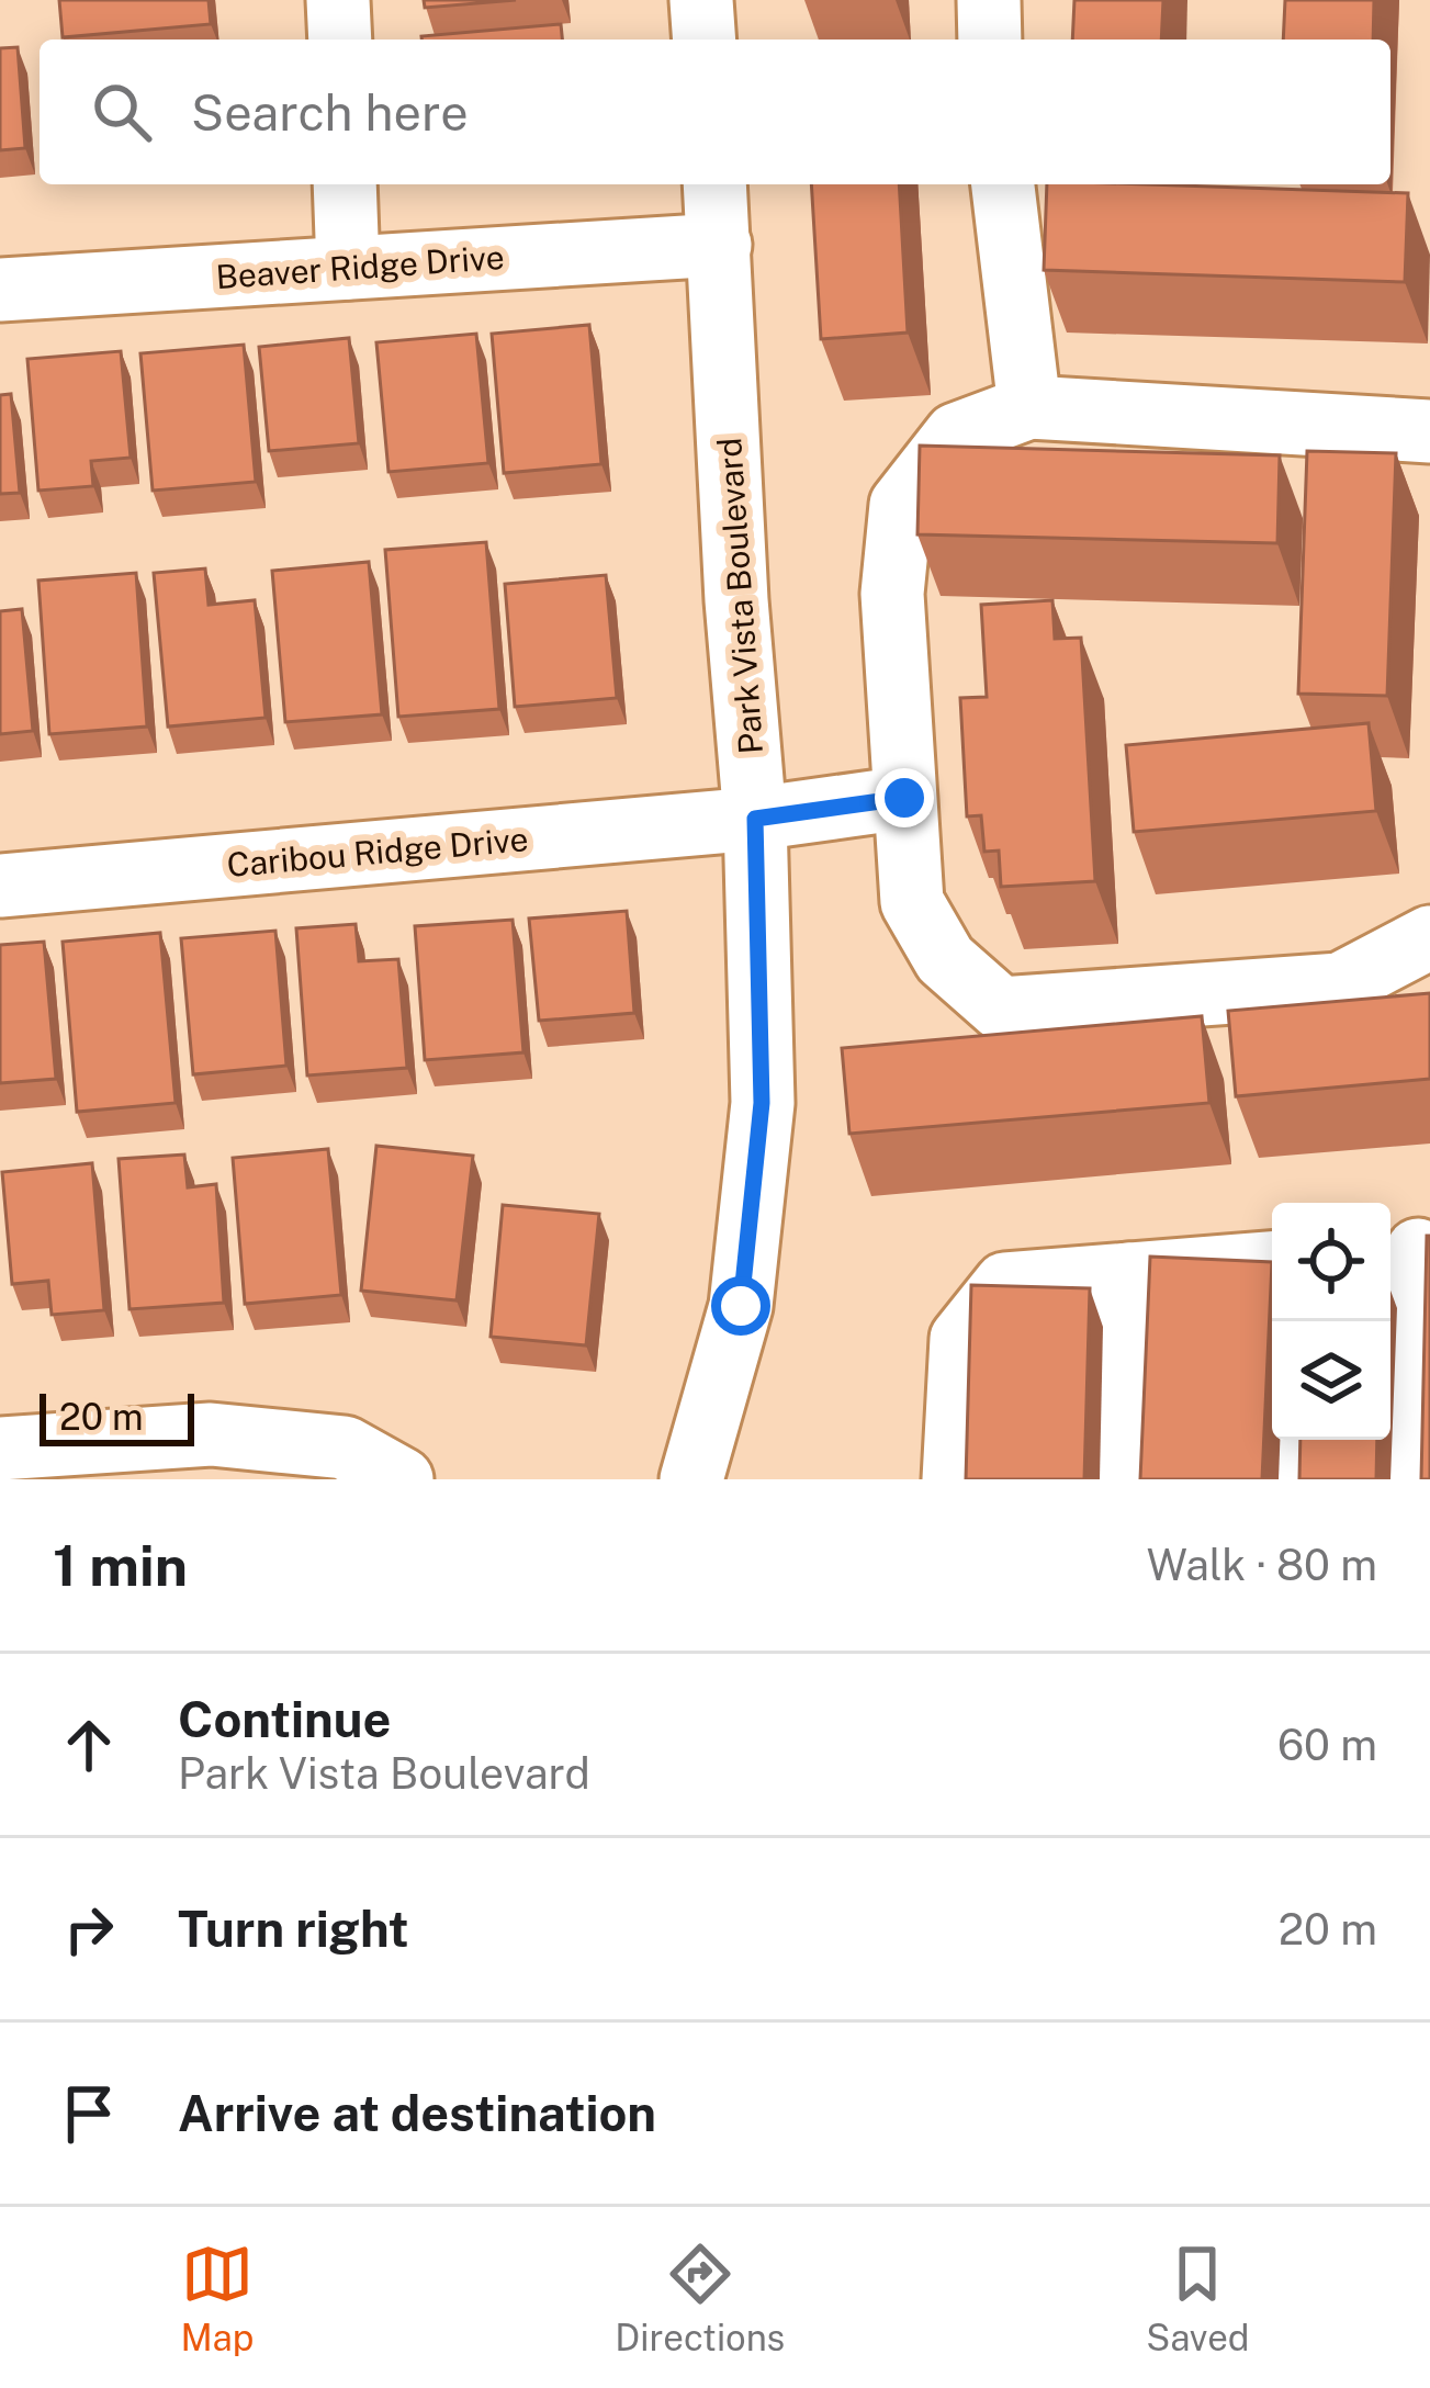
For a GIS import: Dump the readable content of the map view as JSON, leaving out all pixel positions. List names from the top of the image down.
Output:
{
  "streets": {
    "street": ["Beaver Ridge Drive", "Park Vista Boulevard", "Caribou Ridge Drive"]
  },
  "crossings": [
    ["Beaver Ridge Drive", "Park Vista Boulevard"],
    ["Park Vista Boulevard", "Caribou Ridge Drive"]
  ],
  "scale_bar": "20 m",
  "page": {
    "search": "Search here",
    "scale": "20 m",
    "heading": ["1 min", "Walk · 80 m"],
    "list": [
      ["Continue", "Park Vista Boulevard", "60 m"],
      ["Turn right", "20 m"],
      "Arrive at destination"
    ],
    "nav": ["Map", "Directions", "Saved"]
  }
}
